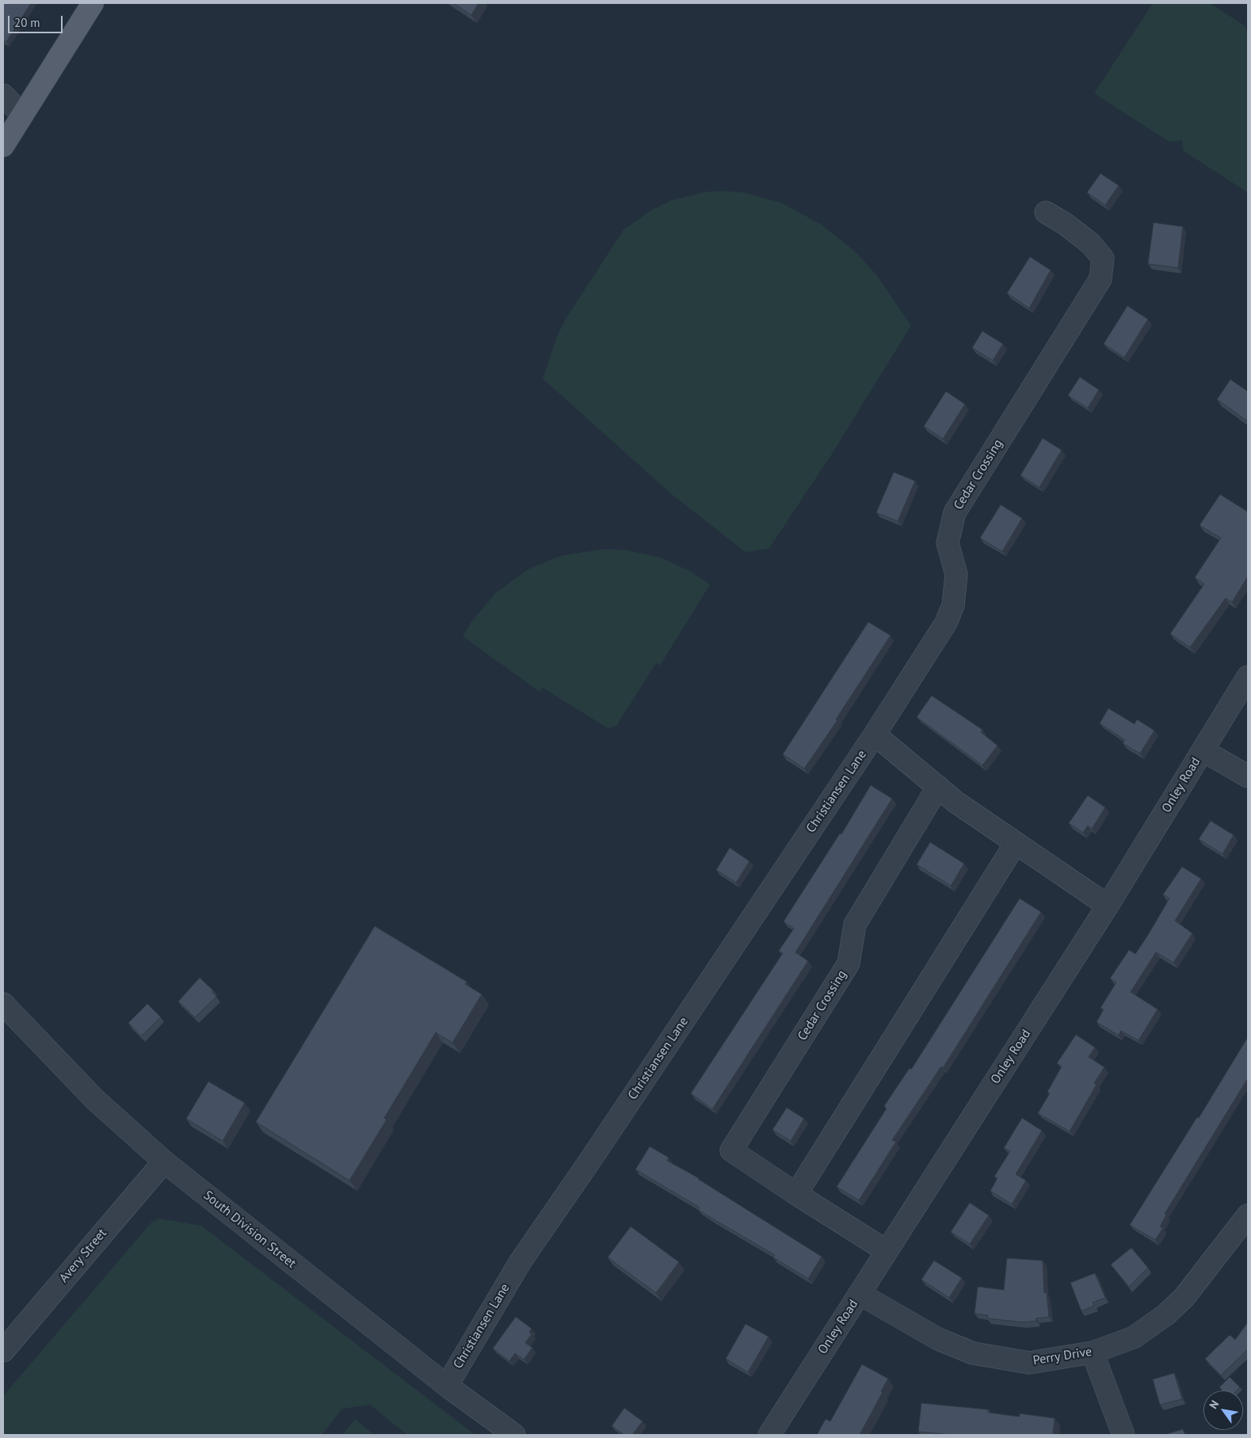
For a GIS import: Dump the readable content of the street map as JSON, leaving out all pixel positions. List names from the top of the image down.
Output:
{
  "streets": {
    "street": [
      "Cedar Crossing",
      "Onley Road",
      "Christiansen Lane",
      "South Division Street",
      "Avery Street",
      "Perry Drive"
    ]
  },
  "crossings": [
    ["Cedar Crossing", "Onley Road"],
    ["Cedar Crossing", "Christiansen Lane"],
    ["Onley Road", "Perry Drive"],
    ["Christiansen Lane", "South Division Street"],
    ["South Division Street", "Avery Street"]
  ],
  "scale_bar": "20 m",
  "north": "top left"
}
